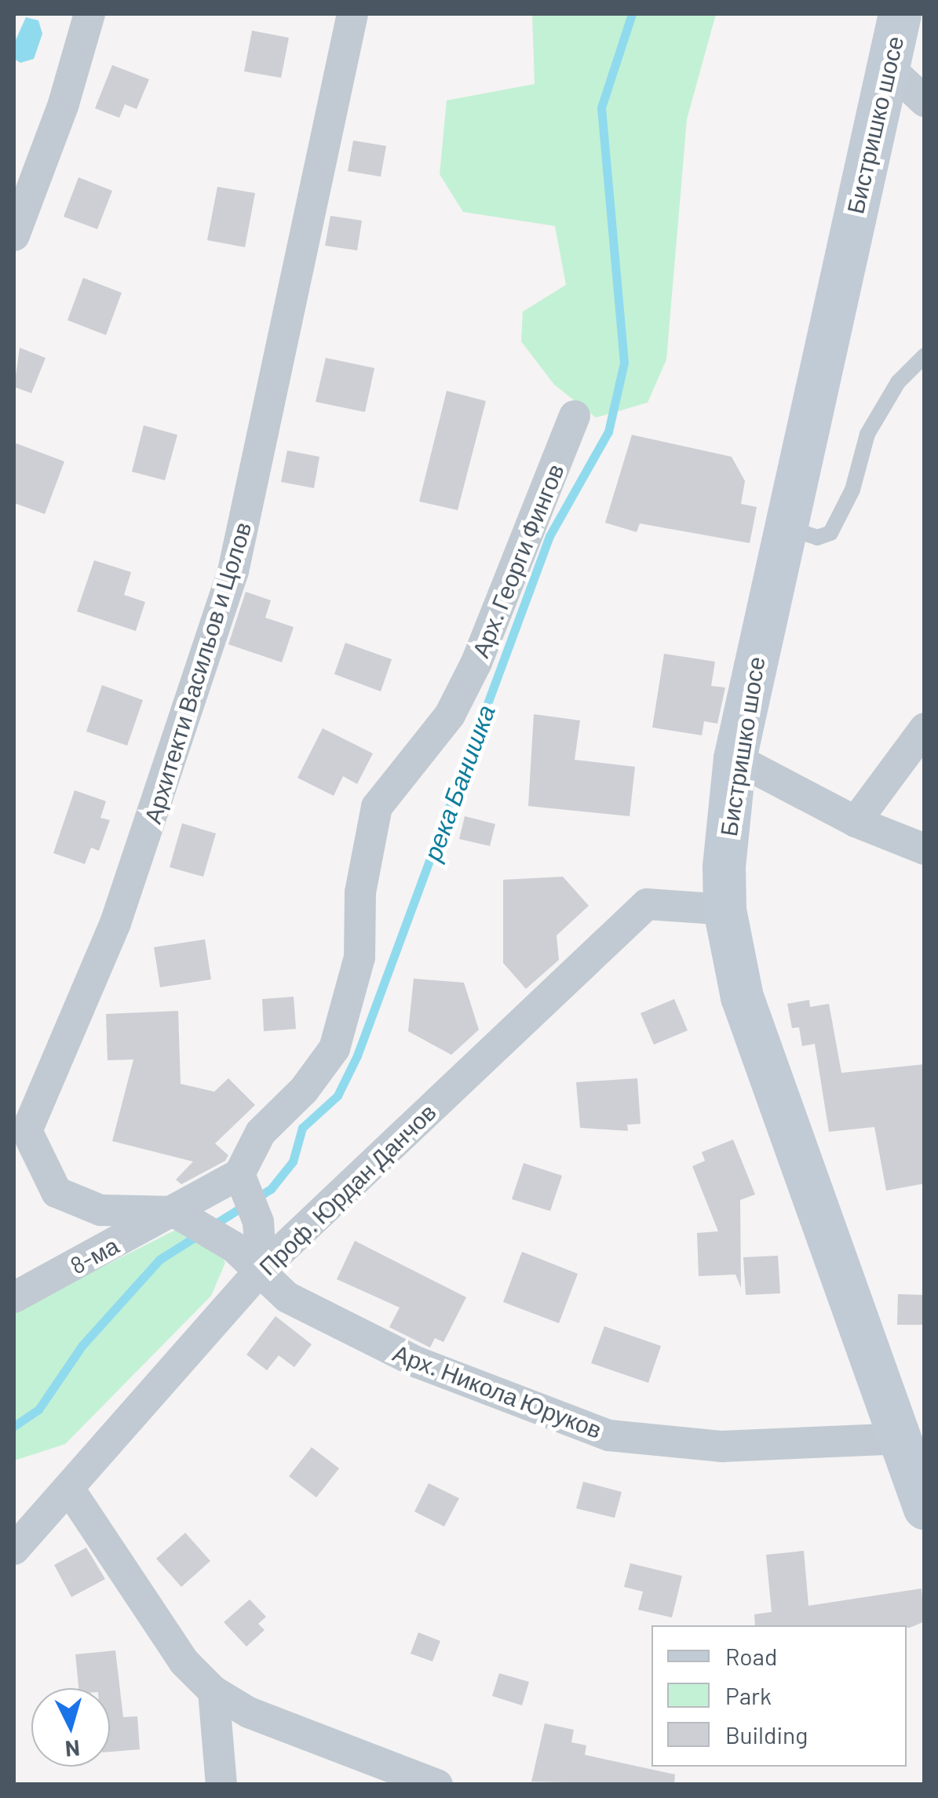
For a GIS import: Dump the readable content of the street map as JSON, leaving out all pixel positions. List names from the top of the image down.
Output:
{
  "streets": {
    "street": [
      "Бистришко шосе",
      "Арх. Георги Фингов",
      "Архитекти Васильов и Цолов",
      "Проф. Юрдан Данчов",
      "8-ма",
      "Арх. Никола Юруков"
    ]
  },
  "crossings": [
    ["Бистришко шосе", "Проф. Юрдан Данчов"],
    ["Бистришко шосе", "Арх. Никола Юруков"],
    ["Проф. Юрдан Данчов", "Арх. Никола Юруков"],
    ["8-ма", "Арх. Никола Юруков"]
  ],
  "water": ["река Банишка"],
  "legend": ["Road", "Park", "Building"],
  "north": "bottom"
}
